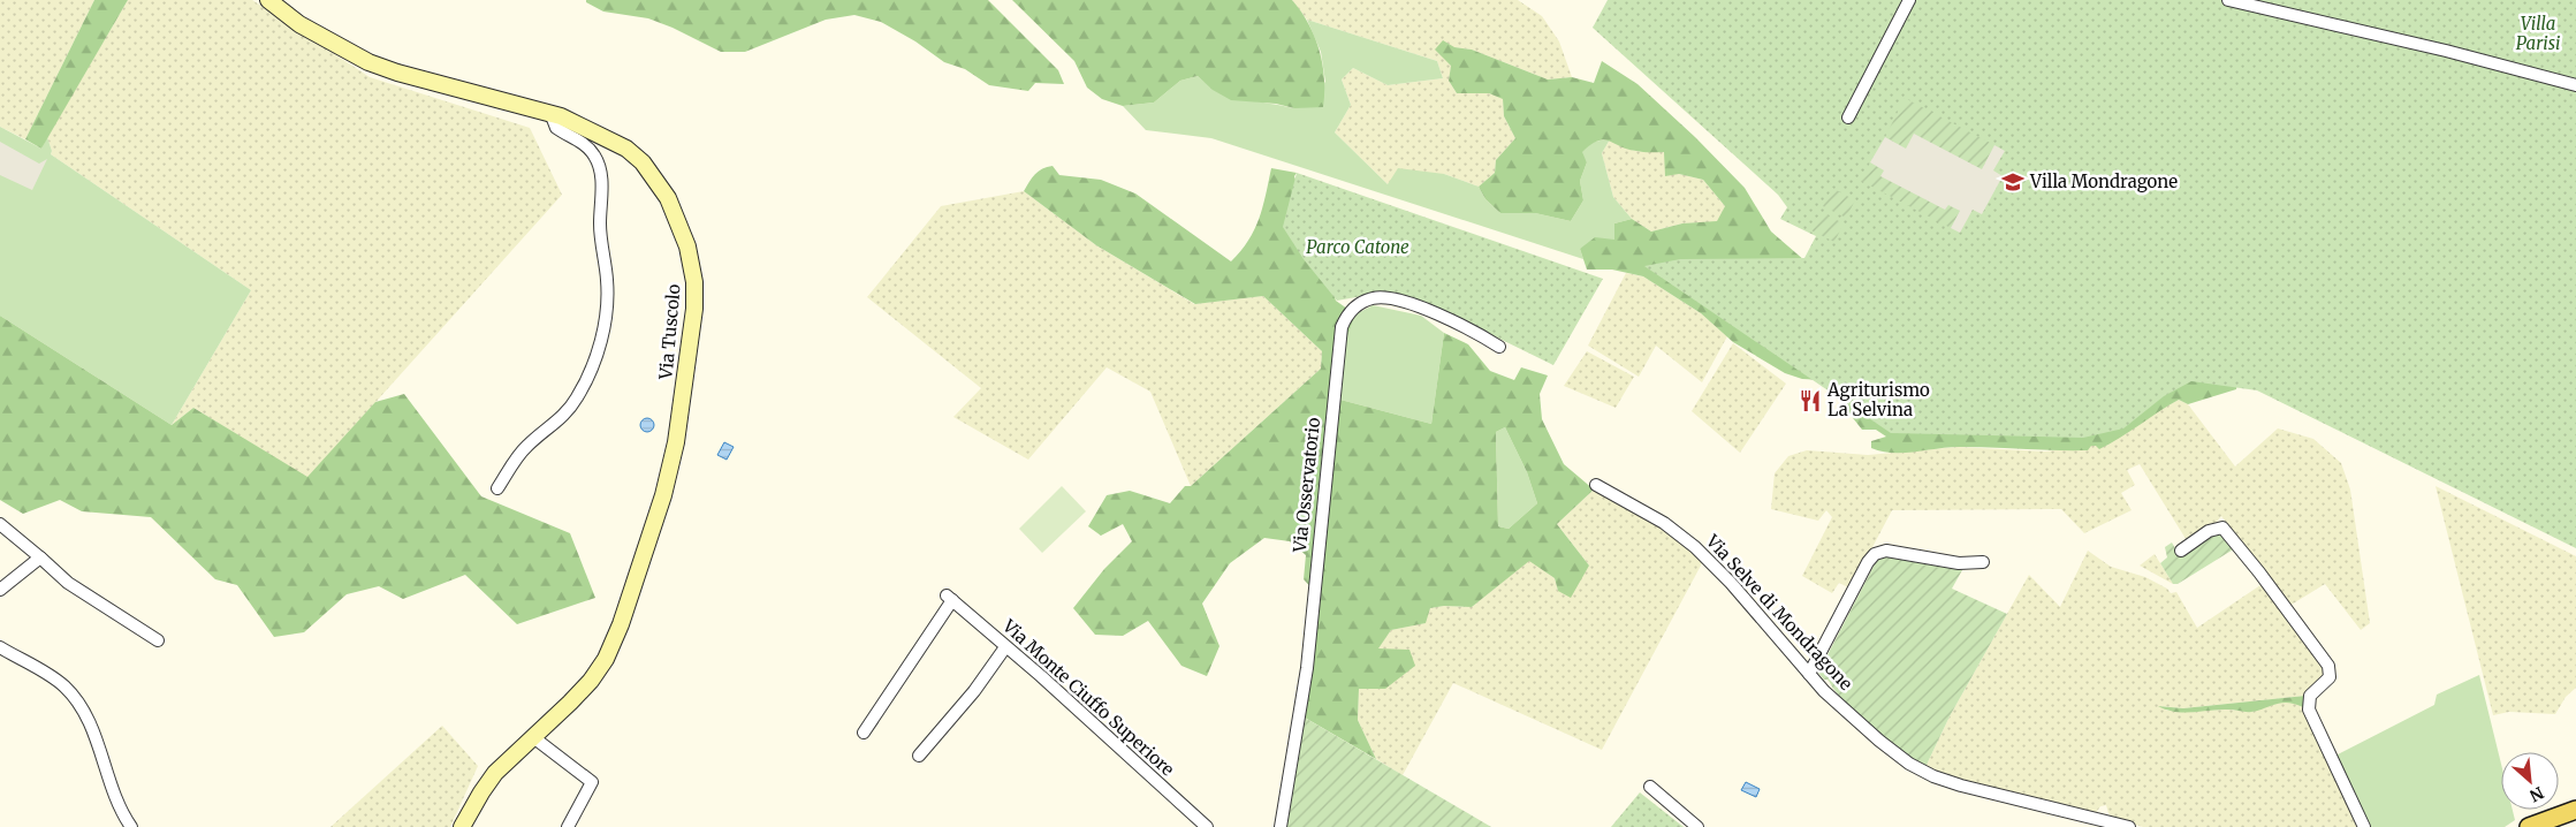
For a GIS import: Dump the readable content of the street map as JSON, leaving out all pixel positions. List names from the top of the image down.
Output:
{
  "streets": {
    "street": [
      "Via Tuscolo",
      "Via Osservatorio",
      "Via Selve di Mondragone",
      "Via Monte Ciuffo Superiore"
    ]
  },
  "parks": ["Villa Parisi", "Parco Catone"],
  "places": {
    "school or university": ["Villa Mondragone"],
    "restaurant": ["Agriturismo La Selvina"]
  },
  "north": "bottom right"
}
